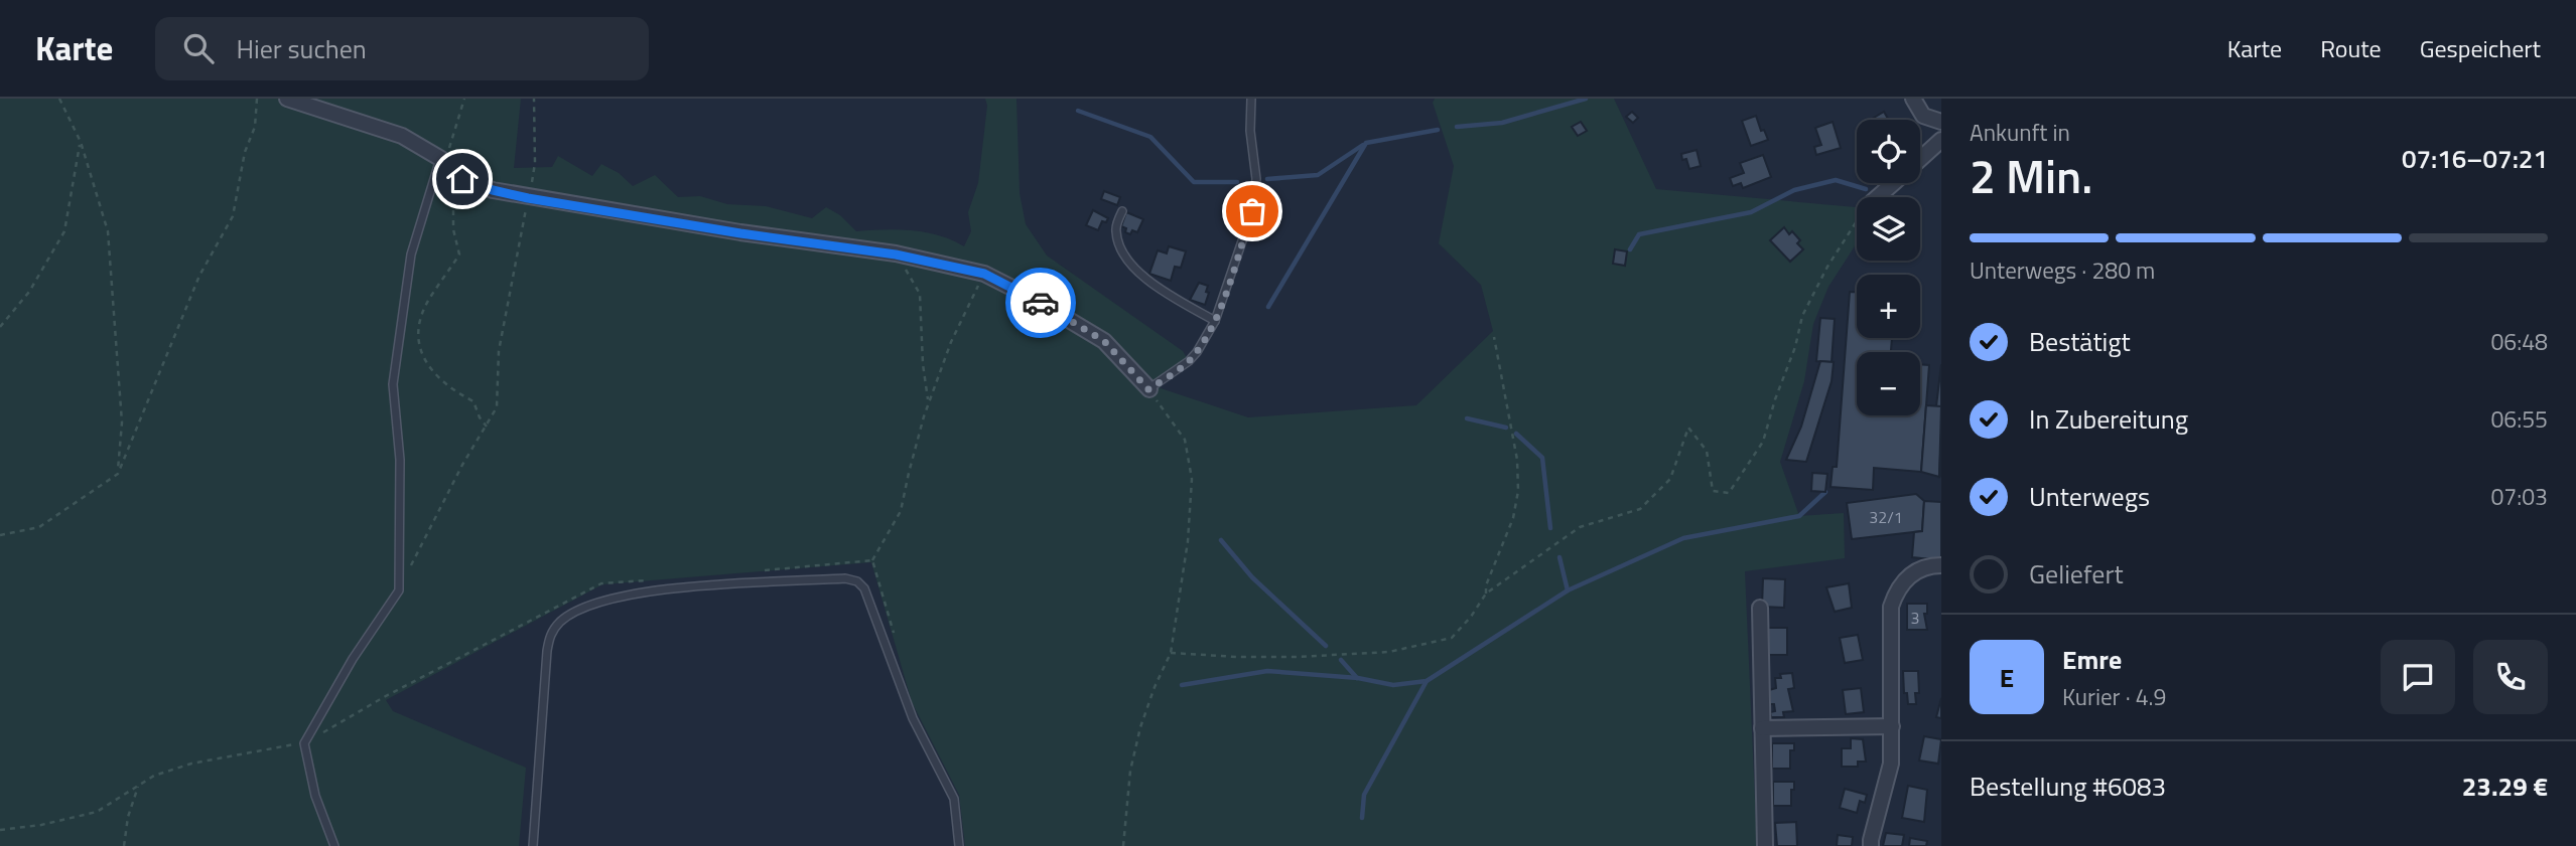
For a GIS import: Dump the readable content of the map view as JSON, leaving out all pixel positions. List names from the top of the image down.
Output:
{
  "house_numbers": ["32/1", "3"],
  "page": {
    "header": "Karte",
    "search": "Hier suchen",
    "nav": ["Karte", "Route", "Gespeichert"],
    "heading": ["2 Min.", "Ankunft in", "07:16–07:21"],
    "panel": [
      "Emre",
      "Kurier · 4.9",
      "Bestellung #6083",
      "23.29 €"
    ],
    "map_buttons": ["+", "−"],
    "bar": "Unterwegs · 280 m",
    "list": [
      ["Bestätigt", "06:48"],
      ["In Zubereitung", "06:55"],
      ["Unterwegs", "07:03"],
      "Geliefert"
    ],
    "round": "E"
  }
}
